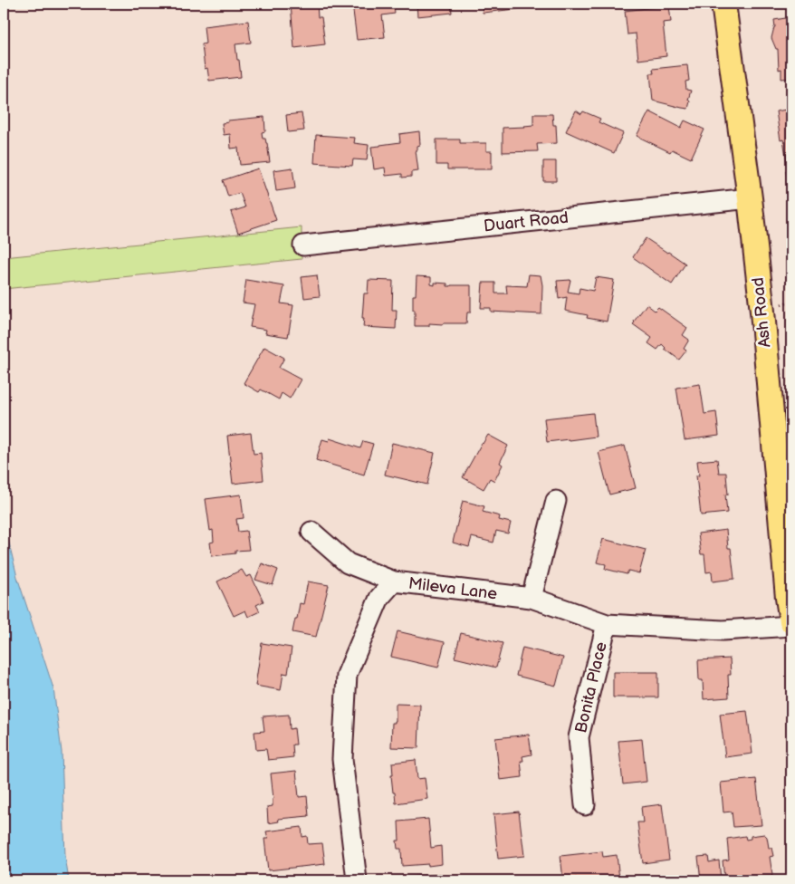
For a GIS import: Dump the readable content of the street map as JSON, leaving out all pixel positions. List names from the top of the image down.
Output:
{
  "streets": {
    "main road": ["Ash Road"],
    "street": ["Duart Road", "Mileva Lane", "Bonita Place"]
  },
  "crossings": [
    ["Duart Road", "Ash Road"],
    ["Mileva Lane", "Bonita Place"]
  ]
}
